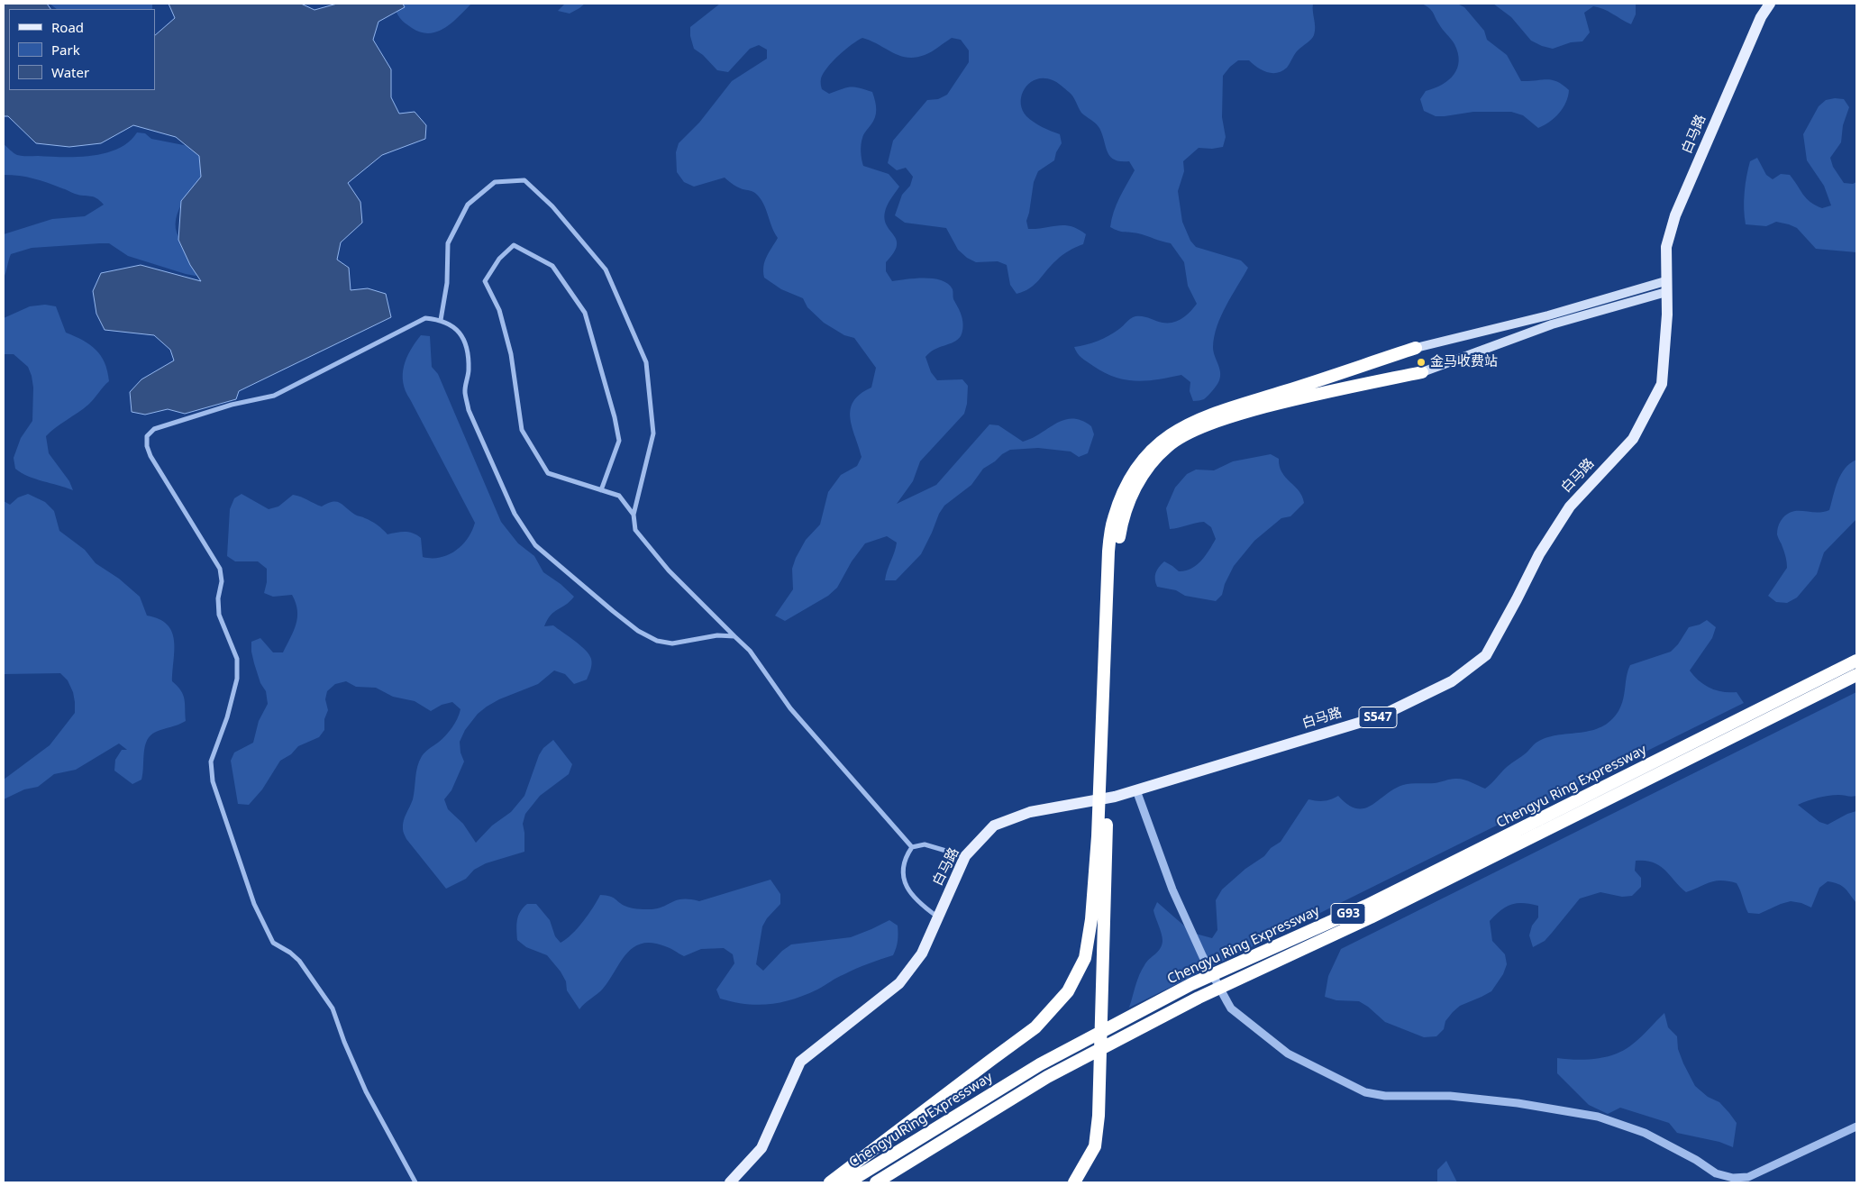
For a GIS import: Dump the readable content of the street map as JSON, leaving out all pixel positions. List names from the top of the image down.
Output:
{
  "streets": {
    "highway": ["Chengyu Ring Expressway", "G93"],
    "main road": ["白马路", "S547"]
  },
  "places": ["金马收费站"],
  "legend": ["Road", "Park", "Water"]
}
